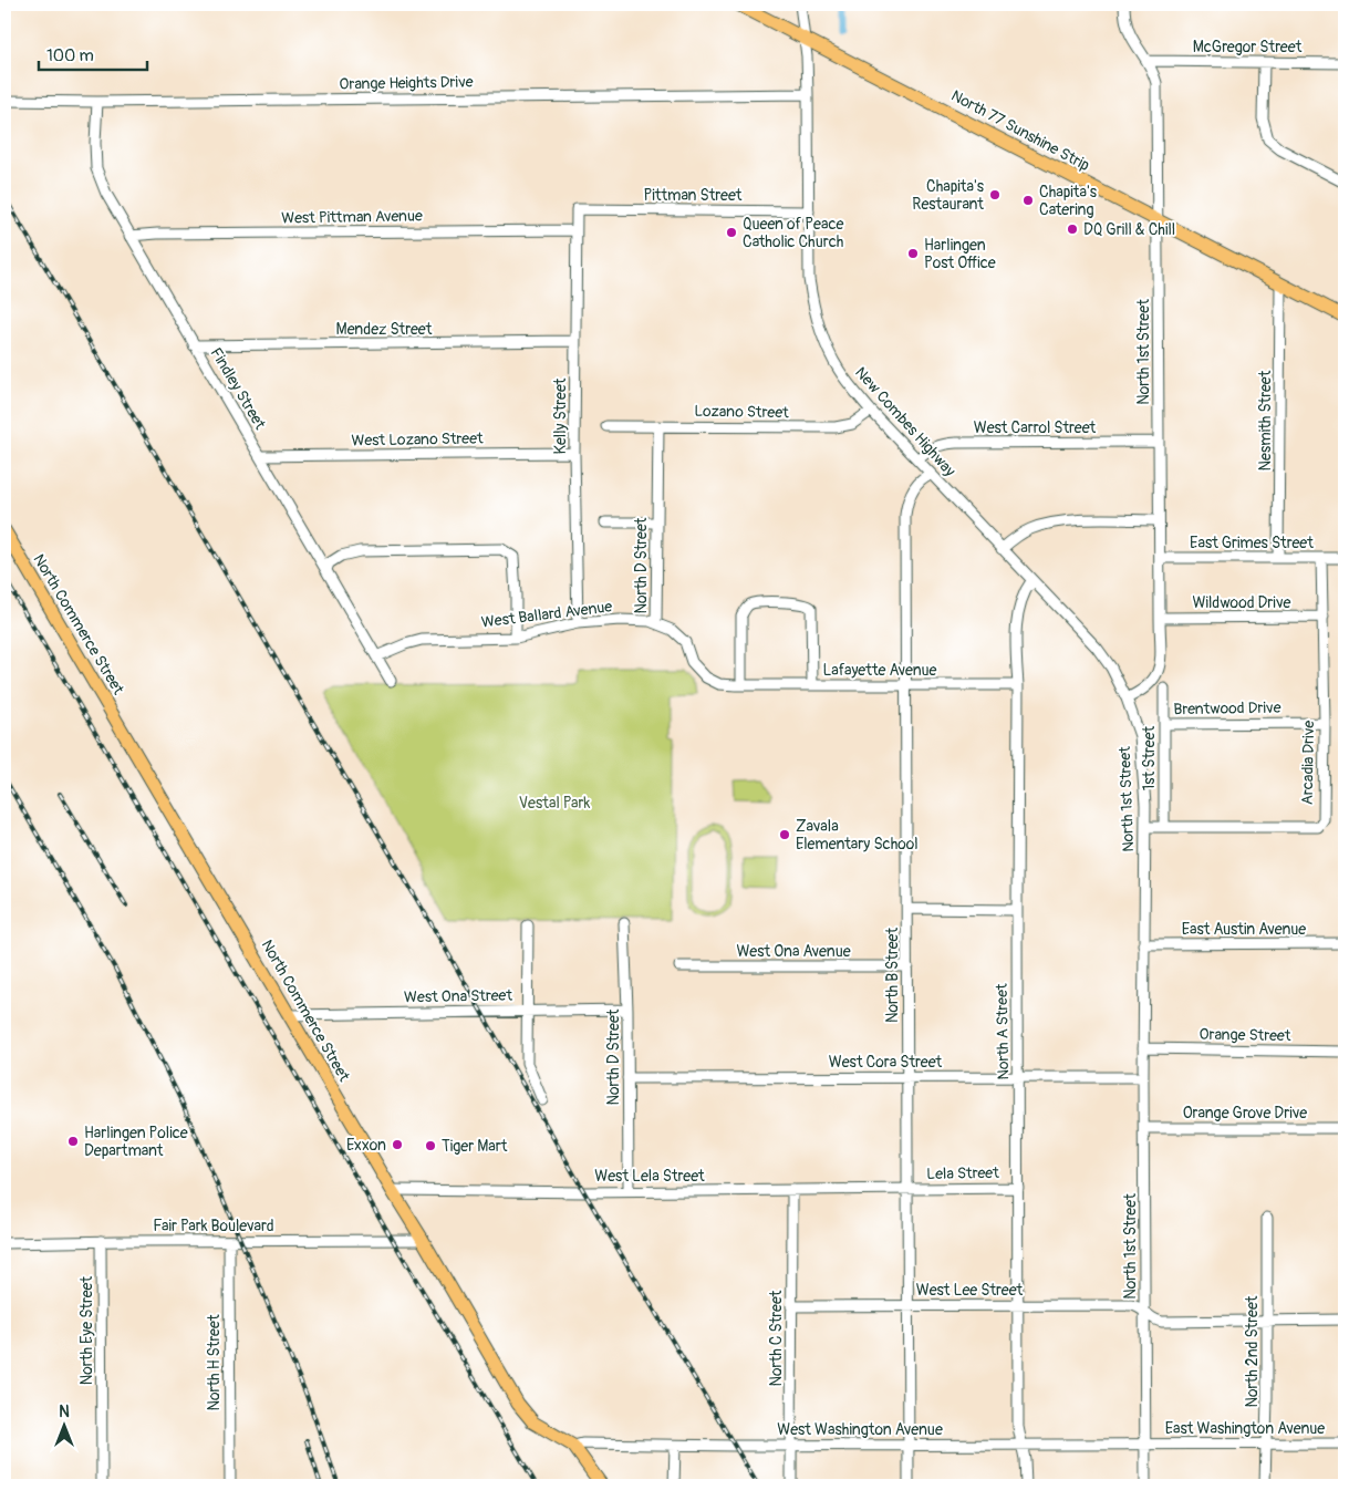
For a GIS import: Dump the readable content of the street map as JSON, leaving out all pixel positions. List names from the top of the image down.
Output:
{
  "streets": {
    "main road": ["North 77 Sunshine Strip", "North Commerce Street"],
    "street": [
      "McGregor Street",
      "Orange Heights Drive",
      "Pittman Street",
      "West Pittman Avenue",
      "Mendez Street",
      "North 1st Street",
      "Findley Street",
      "Lozano Street",
      "Kelly Street",
      "Nesmith Street",
      "New Combes Highway",
      "West Carrol Street",
      "West Lozano Street",
      "East Grimes Street",
      "North D Street",
      "Wildwood Drive",
      "West Ballard Avenue",
      "Lafayette Avenue",
      "Brentwood Drive",
      "1st Street",
      "Arcadia Drive",
      "East Austin Avenue",
      "West Ona Avenue",
      "North B Street",
      "West Ona Street",
      "North A Street",
      "Orange Street",
      "West Cora Street",
      "Orange Grove Drive",
      "Lela Street",
      "West Lela Street",
      "Fair Park Boulevard",
      "West Lee Street",
      "North Eye Street",
      "North C Street",
      "North 2nd Street",
      "North H Street",
      "East Washington Avenue",
      "West Washington Avenue"
    ]
  },
  "crossings": [
    ["McGregor Street", "North 1st Street"],
    ["Orange Heights Drive", "Findley Street"],
    ["Orange Heights Drive", "New Combes Highway"],
    ["North 77 Sunshine Strip", "North 1st Street"],
    ["North 77 Sunshine Strip", "Nesmith Street"],
    ["North 77 Sunshine Strip", "New Combes Highway"],
    ["Pittman Street", "Kelly Street"],
    ["Pittman Street", "New Combes Highway"],
    ["West Pittman Avenue", "Findley Street"],
    ["West Pittman Avenue", "Kelly Street"],
    ["Mendez Street", "Findley Street"],
    ["Mendez Street", "Kelly Street"],
    ["North 1st Street", "New Combes Highway"],
    ["North 1st Street", "West Carrol Street"],
    ["North 1st Street", "East Grimes Street"],
    ["North 1st Street", "Wildwood Drive"],
    ["North 1st Street", "Arcadia Drive"],
    ["North 1st Street", "East Austin Avenue"],
    ["North 1st Street", "Orange Street"],
    ["North 1st Street", "West Cora Street"],
    ["North 1st Street", "Orange Grove Drive"],
    ["North 1st Street", "West Lee Street"],
    ["North 1st Street", "East Washington Avenue"],
    ["North 1st Street", "West Washington Avenue"],
    ["Findley Street", "West Lozano Street"],
    ["Findley Street", "West Ballard Avenue"],
    ["Lozano Street", "New Combes Highway"],
    ["Lozano Street", "North D Street"],
    ["Kelly Street", "West Lozano Street"],
    ["Kelly Street", "West Ballard Avenue"],
    ["Nesmith Street", "East Grimes Street"],
    ["New Combes Highway", "West Carrol Street"],
    ["New Combes Highway", "North B Street"],
    ["New Combes Highway", "North A Street"],
    ["East Grimes Street", "Arcadia Drive"],
    ["North D Street", "West Ballard Avenue"],
    ["North D Street", "Lafayette Avenue"],
    ["North D Street", "West Ona Street"],
    ["North D Street", "West Cora Street"],
    ["North D Street", "West Lela Street"],
    ["Wildwood Drive", "Arcadia Drive"],
    ["North Commerce Street", "West Ona Street"],
    ["North Commerce Street", "West Lela Street"],
    ["North Commerce Street", "Fair Park Boulevard"],
    ["North Commerce Street", "West Washington Avenue"],
    ["Lafayette Avenue", "North B Street"],
    ["Lafayette Avenue", "North A Street"],
    ["Brentwood Drive", "1st Street"],
    ["Brentwood Drive", "Arcadia Drive"],
    ["1st Street", "Arcadia Drive"],
    ["West Ona Avenue", "North B Street"],
    ["North B Street", "West Cora Street"],
    ["North B Street", "Lela Street"],
    ["North B Street", "West Lela Street"],
    ["North B Street", "West Lee Street"],
    ["North B Street", "West Washington Avenue"],
    ["North A Street", "West Cora Street"],
    ["North A Street", "Lela Street"],
    ["North A Street", "West Lee Street"],
    ["North A Street", "West Washington Avenue"],
    ["Lela Street", "West Lela Street"],
    ["West Lela Street", "North C Street"],
    ["Fair Park Boulevard", "North Eye Street"],
    ["Fair Park Boulevard", "North H Street"],
    ["West Lee Street", "North C Street"],
    ["West Lee Street", "North 2nd Street"],
    ["North C Street", "West Washington Avenue"],
    ["North 2nd Street", "East Washington Avenue"],
    ["East Washington Avenue", "West Washington Avenue"]
  ],
  "parks": ["Vestal Park"],
  "places": [
    "Chapita's Restaurant",
    "Chapita's Catering",
    "DQ Grill & Chill",
    "Queen of Peace Catholic Church",
    "Harlingen Post Office",
    "Zavala Elementary School",
    "Harlingen Police Departmant",
    "Exxon",
    "Tiger Mart"
  ],
  "scale_bar": "100 m",
  "north": "top"
}
